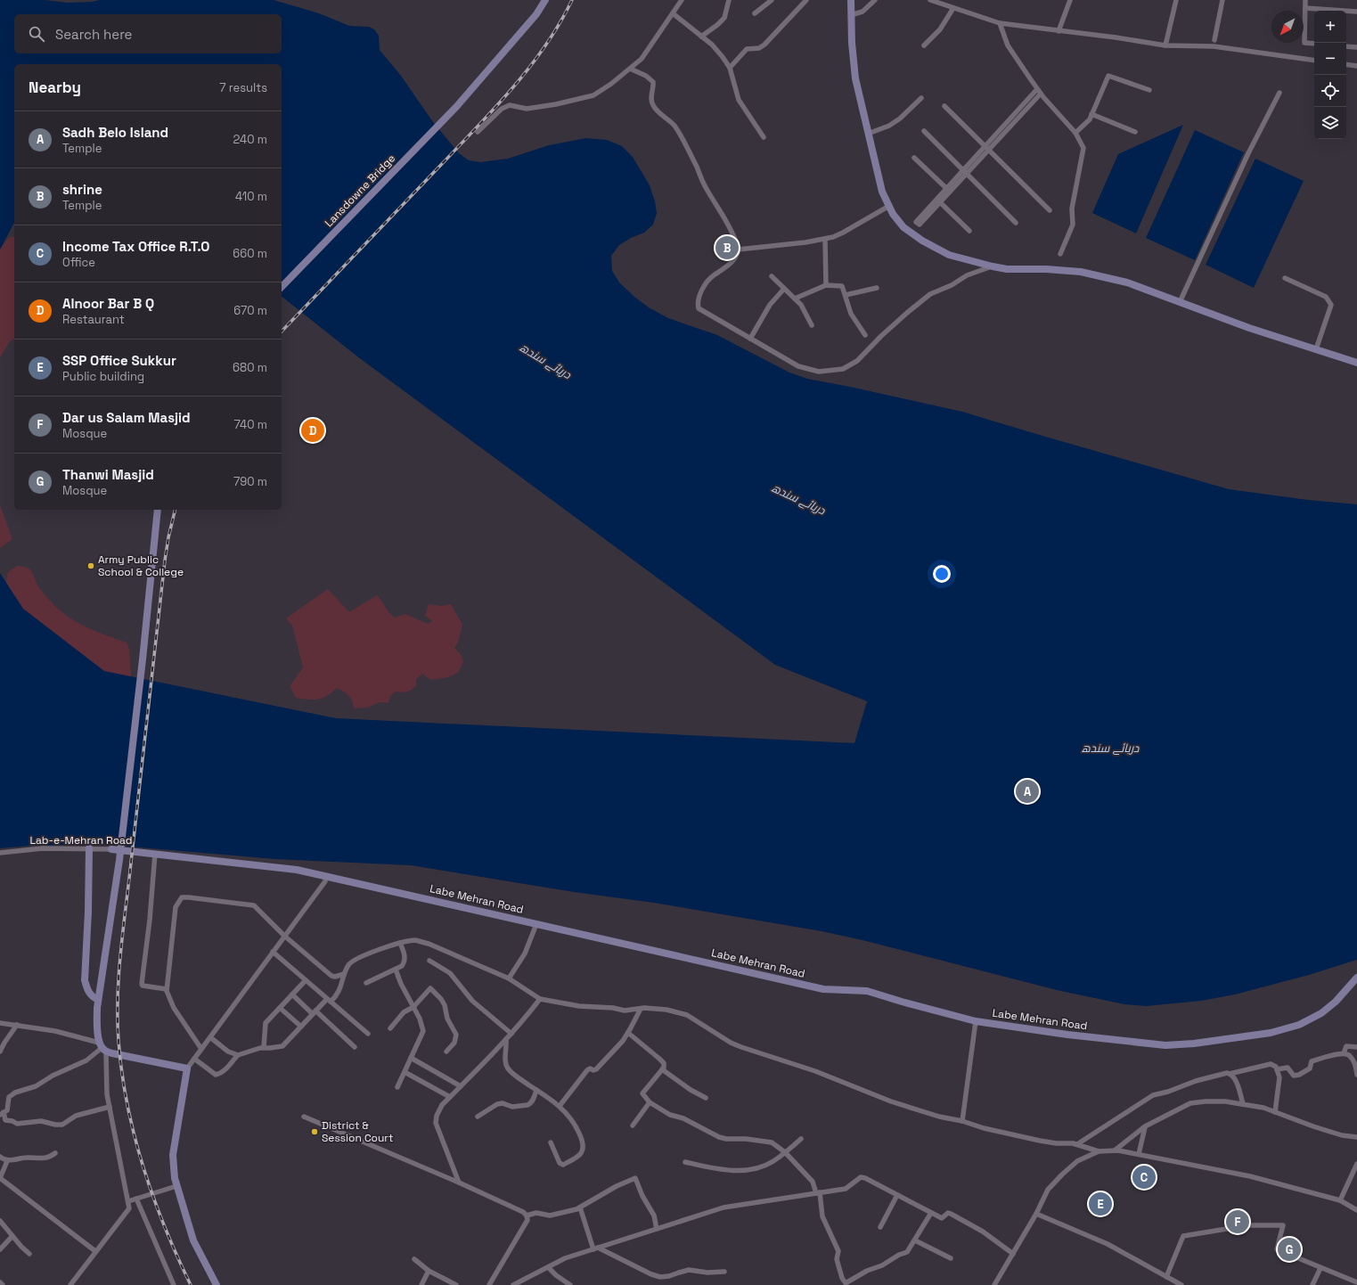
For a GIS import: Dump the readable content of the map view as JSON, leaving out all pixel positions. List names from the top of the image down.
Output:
{
  "streets": {
    "main road": ["Lansdowne Bridge", "Lab-e-Mehran Road", "Labe Mehran Road"]
  },
  "crossings": [
    ["Lab-e-Mehran Road", "Labe Mehran Road"]
  ],
  "water": ["دریائے سندھ"],
  "places": ["Army Public School & College", "District & Session Court"],
  "north": "bottom left",
  "page": {
    "map_buttons": ["+", "−"],
    "search": "Search here",
    "heading": ["Nearby", "7 results"],
    "list": [
      {
        "mark": "A",
        "name": "Sadh Belo Island",
        "note": "Temple",
        "value": "240 m"
      },
      {
        "mark": "B",
        "name": "shrine",
        "note": "Temple",
        "value": "410 m"
      },
      {
        "mark": "C",
        "name": "Income Tax Office R.T.O",
        "note": "Office",
        "value": "660 m"
      },
      {
        "mark": "D",
        "name": "Alnoor Bar B Q",
        "note": "Restaurant",
        "value": "670 m"
      },
      {
        "mark": "E",
        "name": "SSP Office Sukkur",
        "note": "Public building",
        "value": "680 m"
      },
      {
        "mark": "F",
        "name": "Dar us Salam Masjid",
        "note": "Mosque",
        "value": "740 m"
      },
      {
        "mark": "G",
        "name": "Thanwi Masjid",
        "note": "Mosque",
        "value": "790 m"
      }
    ],
    "pins": [
      "B",
      "D",
      "A",
      "C",
      "E",
      "F",
      "G"
    ]
  }
}
